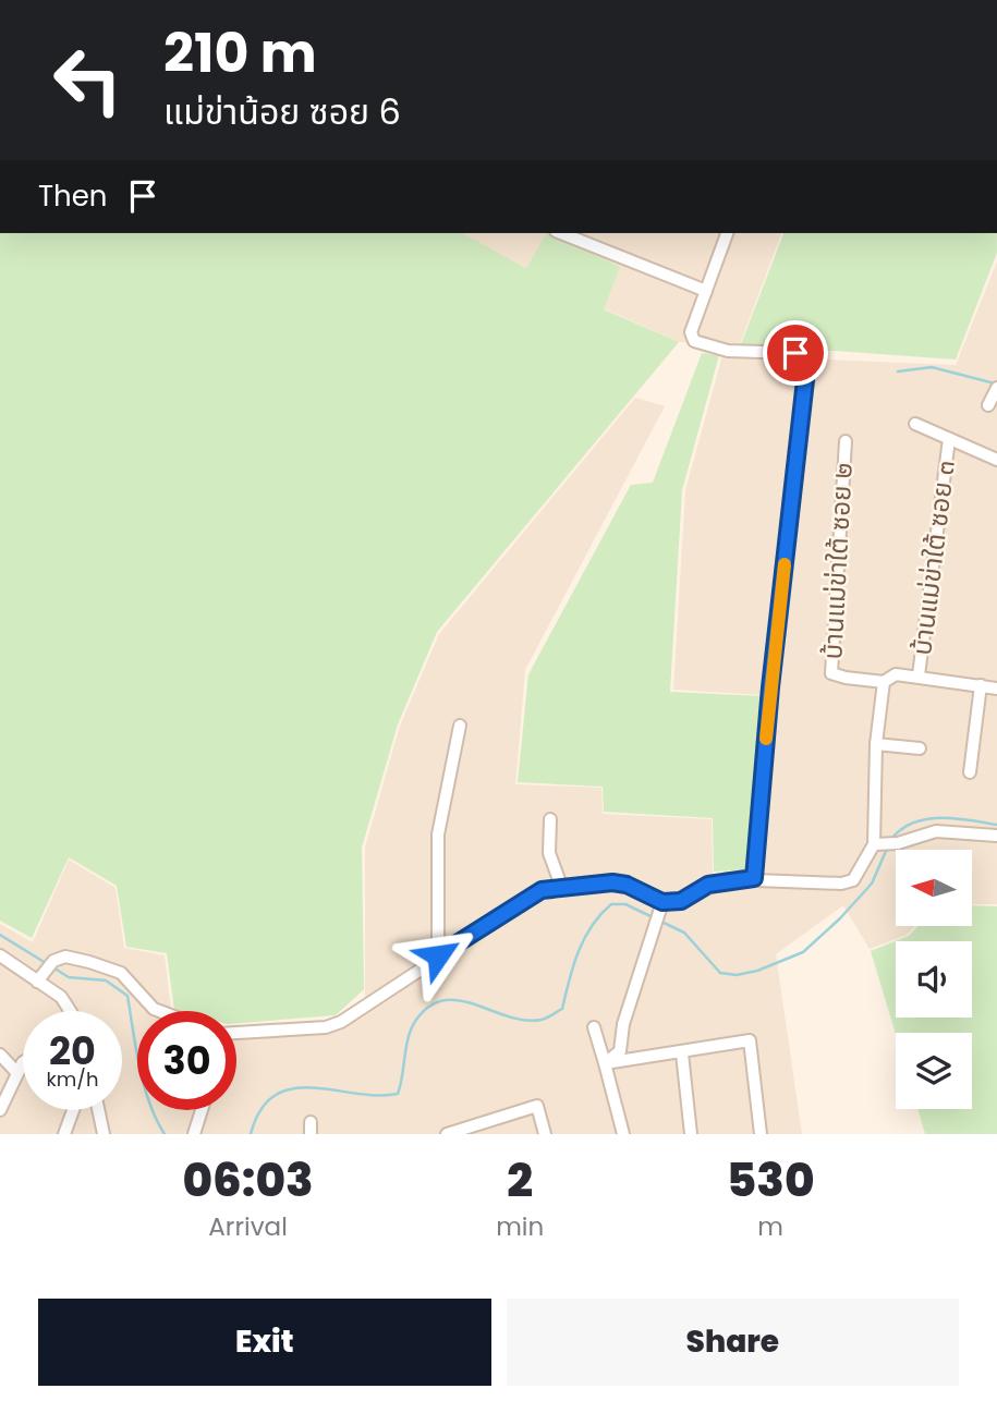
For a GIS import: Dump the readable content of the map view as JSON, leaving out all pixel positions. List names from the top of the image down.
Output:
{
  "streets": {
    "street": ["บ้านแม่ข่าใต้ ซอย ๓", "บ้านแม่ข่าใต้ ซอย ๒"]
  },
  "north": "left",
  "page": {
    "turn": ["210 m", "แม่ข่าน้อย ซอย 6"],
    "then": "Then",
    "speed": "20 km/h",
    "limit": "30",
    "eta": [
      "06:03",
      "Arrival",
      "2",
      "min",
      "530",
      "m"
    ],
    "buttons": ["Exit", "Share"]
  }
}
